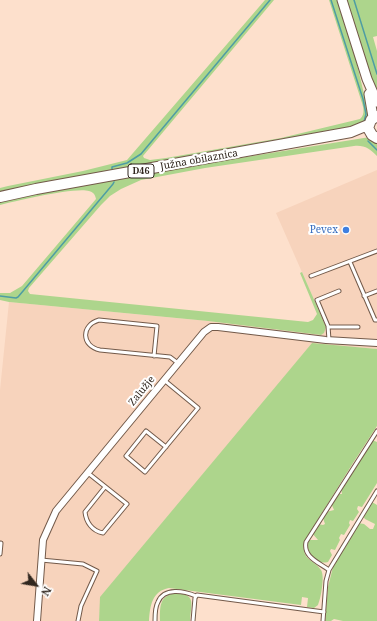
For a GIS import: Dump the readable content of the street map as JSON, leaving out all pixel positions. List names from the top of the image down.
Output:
{
  "streets": {
    "main road": ["Južna obilaznica", "D46"],
    "street": ["Zalužje"]
  },
  "places": ["Pevex"],
  "north": "bottom right"
}
